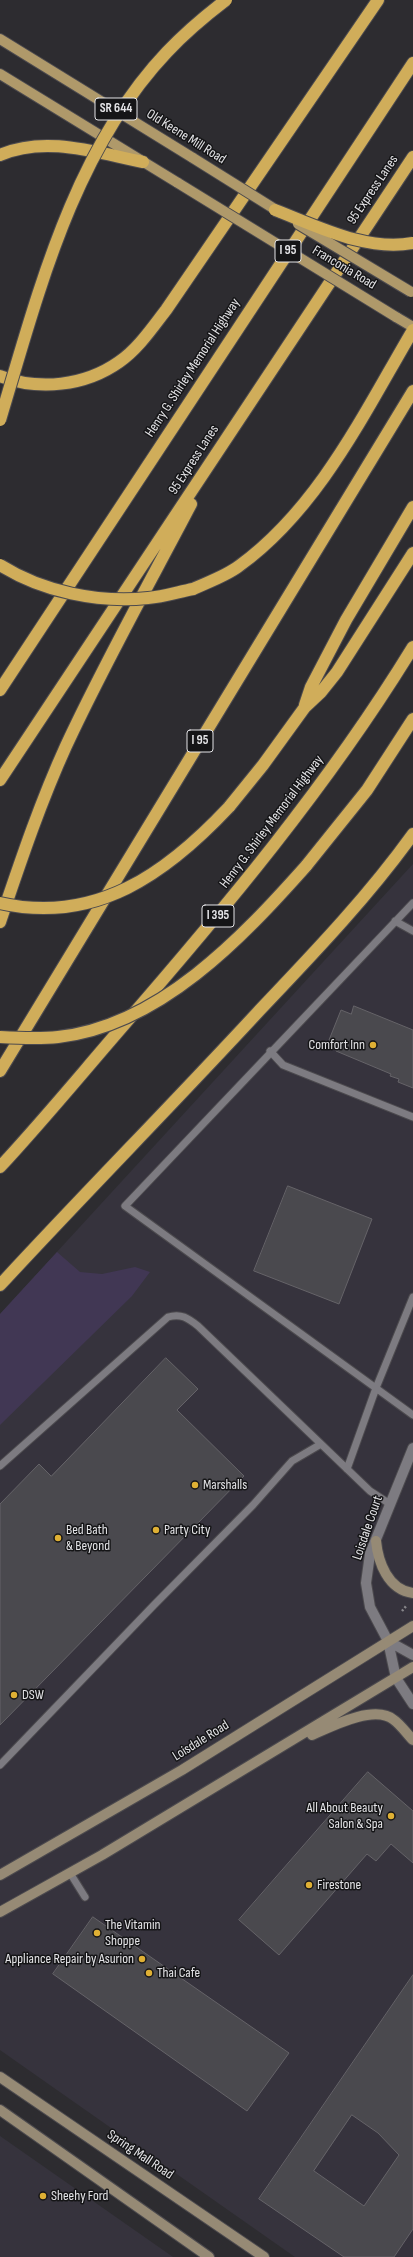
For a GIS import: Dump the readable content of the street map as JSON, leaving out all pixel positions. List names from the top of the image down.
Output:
{
  "streets": {
    "highway": [
      "95 Express Lanes",
      "I 95",
      "Henry G. Shirley Memorial Highway",
      "I 395"
    ],
    "main road": [
      "SR 644",
      "Old Keene Mill Road",
      "Franconia Road",
      "Loisdale Road",
      "Spring Mall Road"
    ],
    "street": ["Loisdale Court"]
  },
  "crossings": [
    ["SR 644", "Franconia Road"],
    ["Old Keene Mill Road", "Franconia Road"],
    ["Loisdale Court", "Loisdale Road"]
  ],
  "places": [
    "Comfort Inn",
    "Marshalls",
    "Party City",
    "Bed Bath & Beyond",
    "DSW",
    "All About Beauty Salon & Spa",
    "Firestone",
    "The Vitamin Shoppe",
    "Appliance Repair by Asurion",
    "Thai Cafe",
    "Sheehy Ford"
  ]
}
